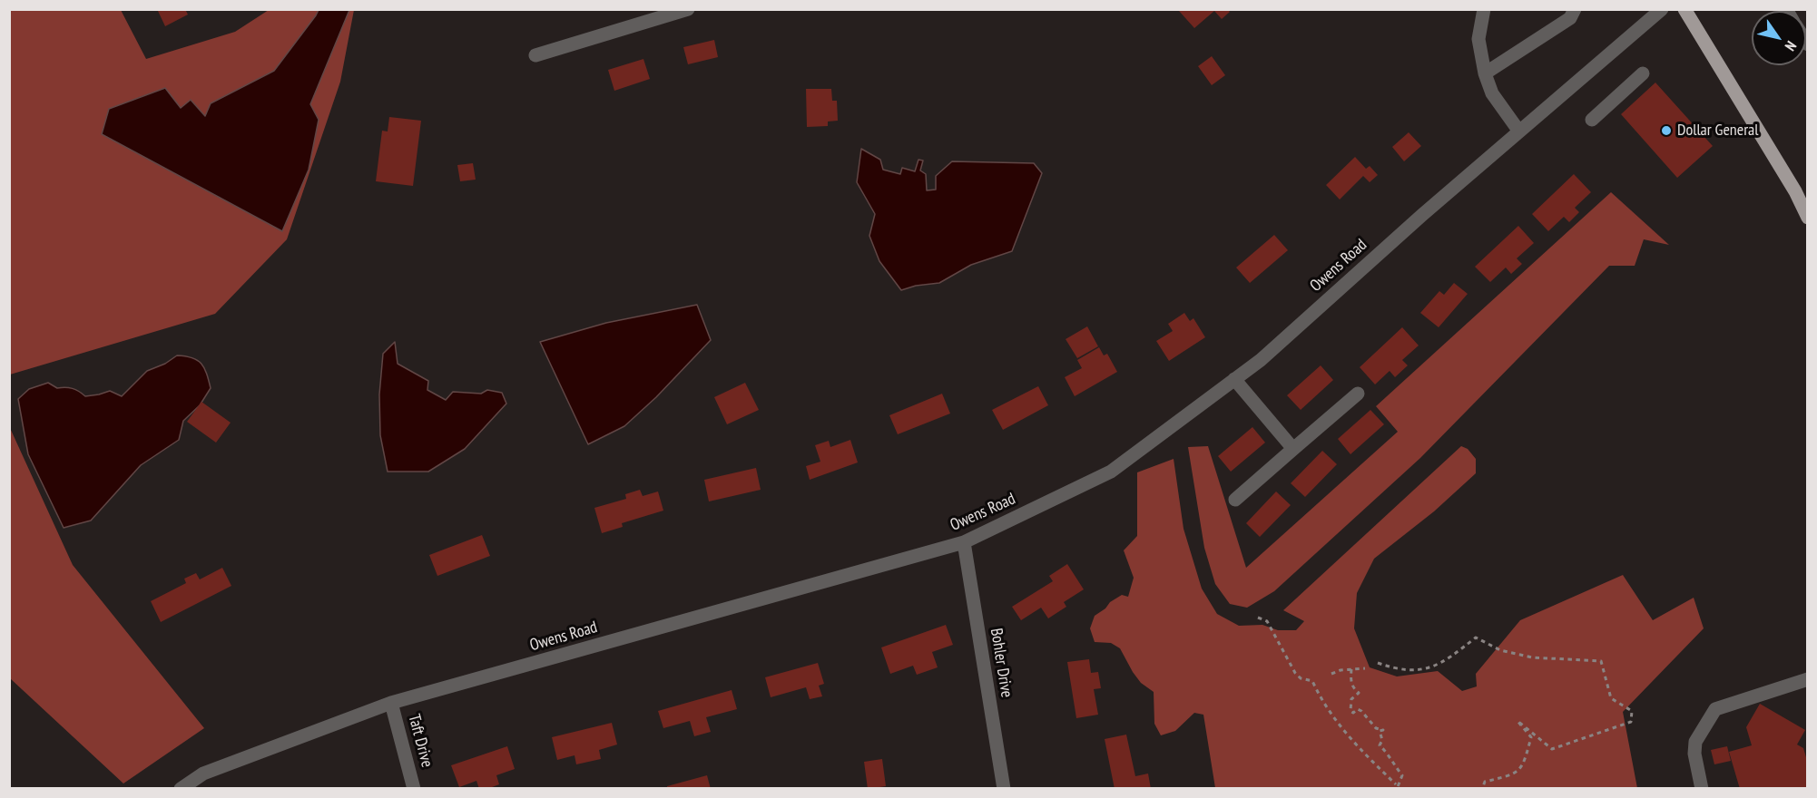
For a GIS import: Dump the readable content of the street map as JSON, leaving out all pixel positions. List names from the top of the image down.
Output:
{
  "streets": {
    "street": ["Owens Road", "Bohler Drive", "Taft Drive"]
  },
  "crossings": [
    ["Owens Road", "Bohler Drive"],
    ["Owens Road", "Taft Drive"]
  ],
  "places": ["Dollar General"],
  "north": "bottom right"
}
